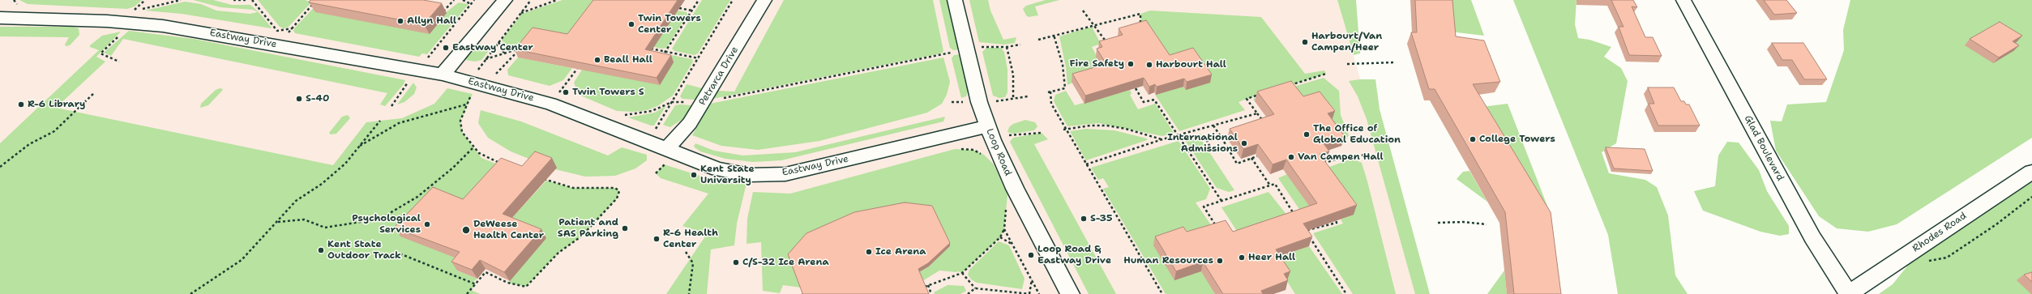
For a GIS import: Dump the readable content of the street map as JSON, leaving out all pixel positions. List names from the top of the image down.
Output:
{
  "streets": {
    "street": [
      "Eastway Drive",
      "Petrarca Drive",
      "Glad Boulevard",
      "Loop Road",
      "Rhodes Road"
    ]
  },
  "crossings": [
    ["Eastway Drive", "Petrarca Drive"],
    ["Eastway Drive", "Loop Road"],
    ["Glad Boulevard", "Rhodes Road"]
  ],
  "places": [
    "Allyn Hall",
    "Twin Towers Center",
    "Harbourt/Van Campen/Heer",
    "Eastway Center",
    "Beall Hall",
    "Fire Safety",
    "Harbourt Hall",
    "Twin Towers S",
    "S-40",
    "R-6 Library",
    "The Office of Global Education",
    "College Towers",
    "International Admissions",
    "Van Campen Hall",
    "Kent State University",
    "S-35",
    "Psychological Services",
    "Patient and SAS Parking",
    "DeWeese Health Center",
    "R-6 Health Center",
    "Kent State Outdoor Track",
    "Ice Arena",
    "Loop Road & Eastway Drive",
    "Heer Hall",
    "Human Resources",
    "C/S-32 Ice Arena"
  ]
}
